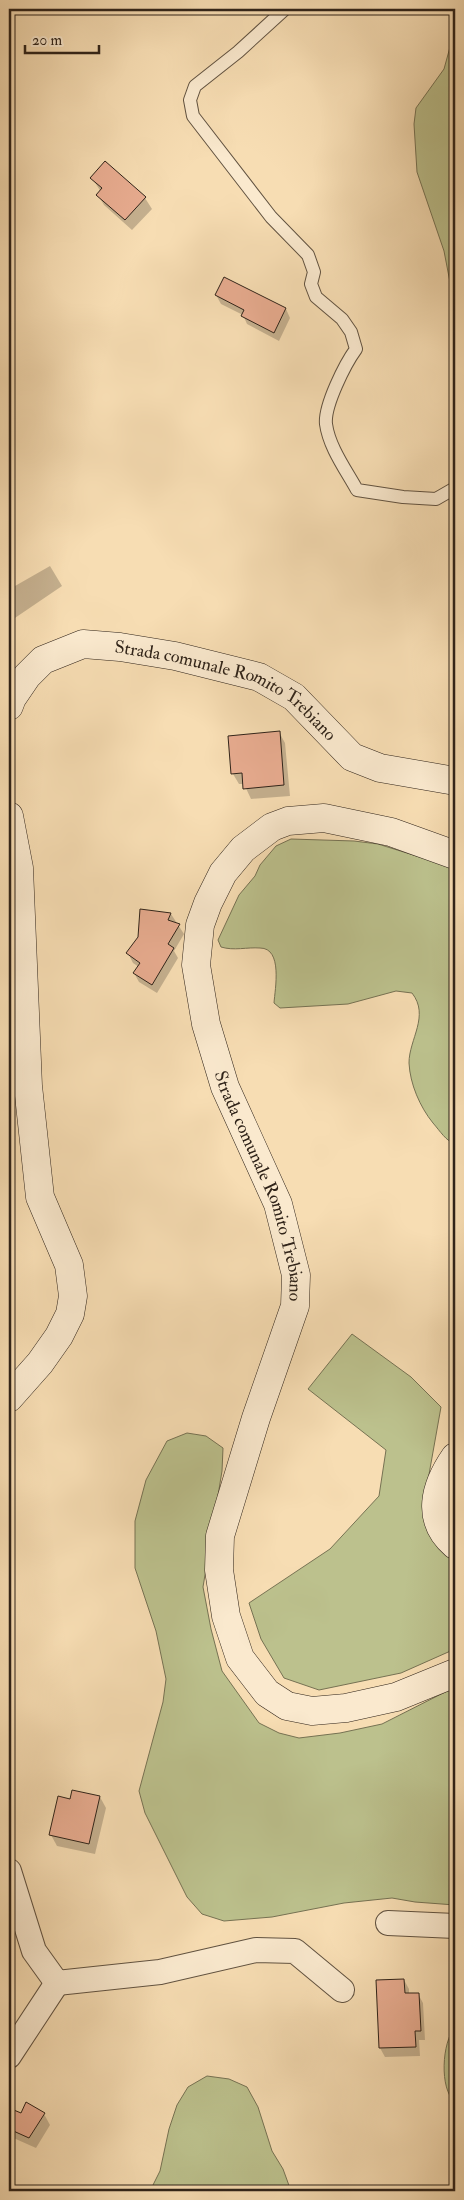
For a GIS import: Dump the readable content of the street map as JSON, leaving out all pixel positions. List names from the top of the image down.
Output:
{
  "streets": {
    "street": ["Strada comunale Romito Trebiano"]
  },
  "scale_bar": "20 m"
}
